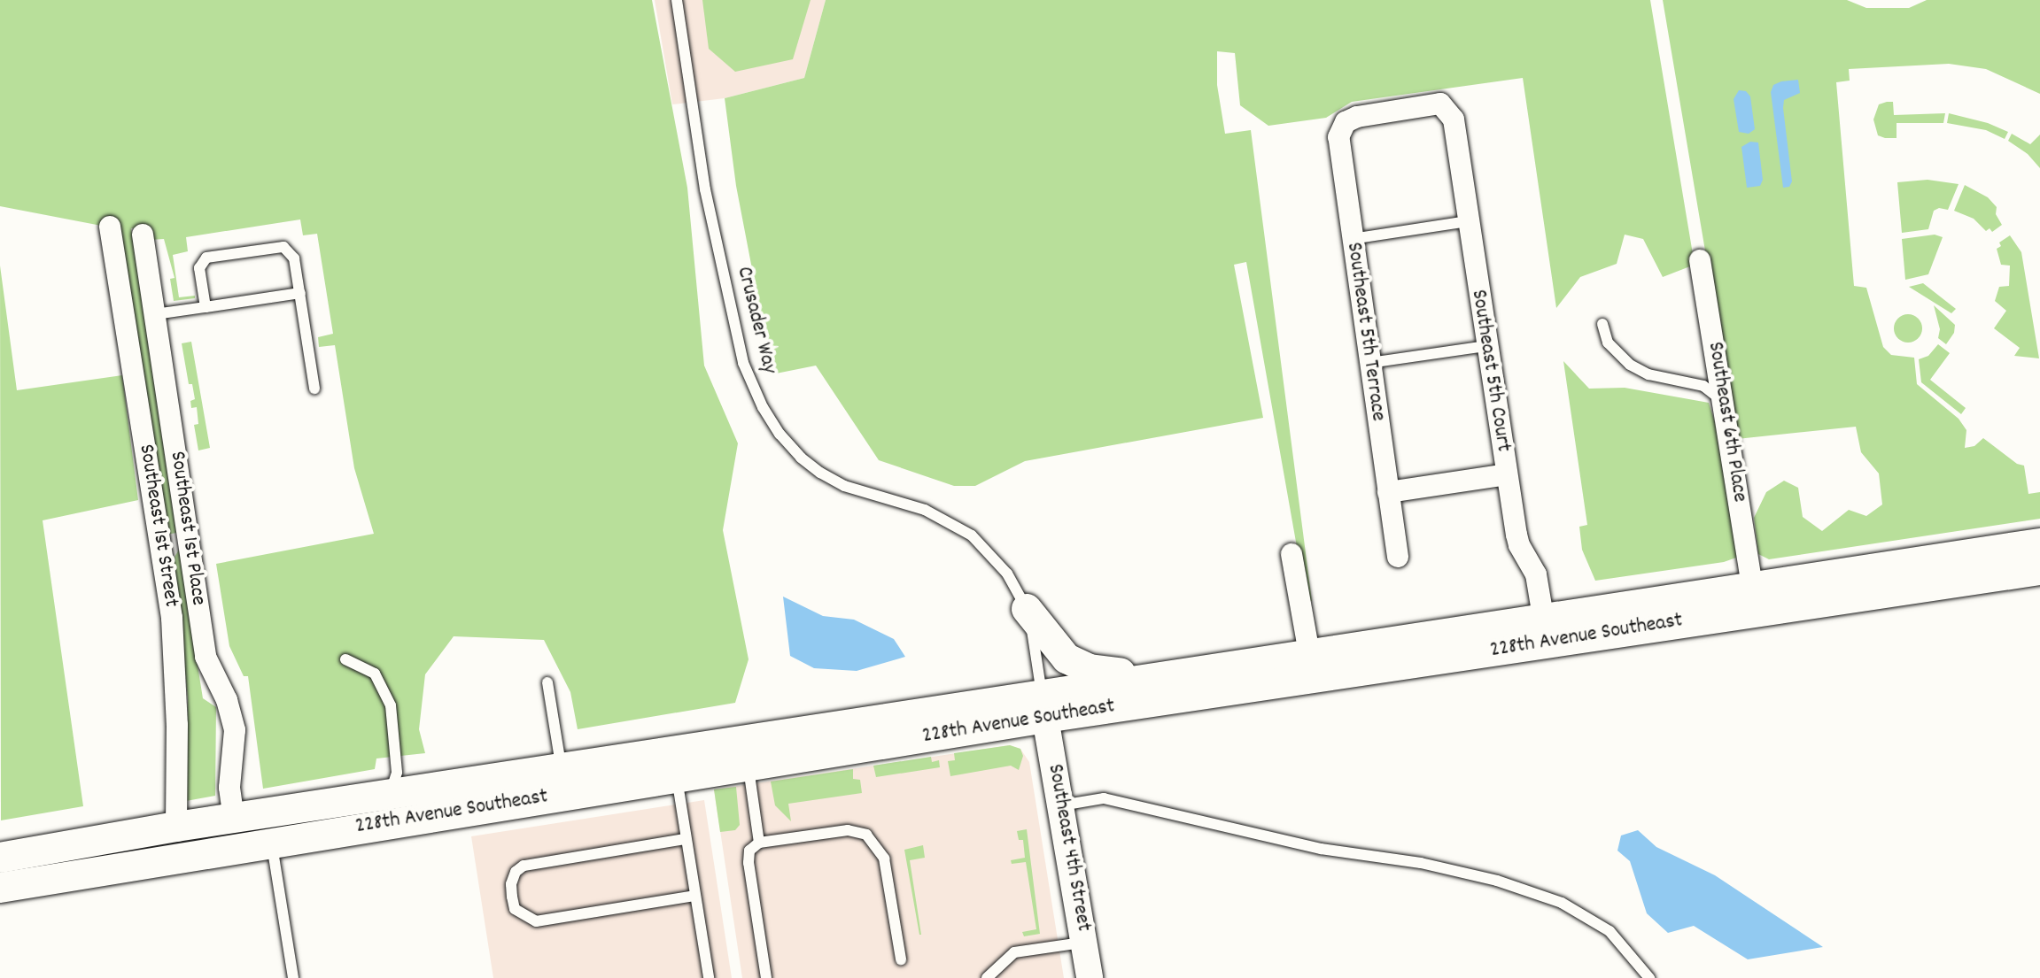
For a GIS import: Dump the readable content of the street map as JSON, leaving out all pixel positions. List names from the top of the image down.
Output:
{
  "streets": {
    "main road": ["228th Avenue Southeast"],
    "street": [
      "Southeast 5th Terrace",
      "Southeast 5th Court",
      "Southeast 6th Place",
      "Southeast 1st Street",
      "Southeast 1st Place",
      "Southeast 4th Street"
    ],
    "lane": ["Crusader Way"]
  },
  "crossings": [
    ["Crusader Way", "228th Avenue Southeast"],
    ["Crusader Way", "Southeast 4th Street"],
    ["Southeast 5th Terrace", "Southeast 5th Court"],
    ["Southeast 5th Court", "228th Avenue Southeast"],
    ["Southeast 6th Place", "228th Avenue Southeast"],
    ["Southeast 1st Street", "228th Avenue Southeast"],
    ["Southeast 1st Place", "228th Avenue Southeast"],
    ["228th Avenue Southeast", "Southeast 4th Street"]
  ]
}
